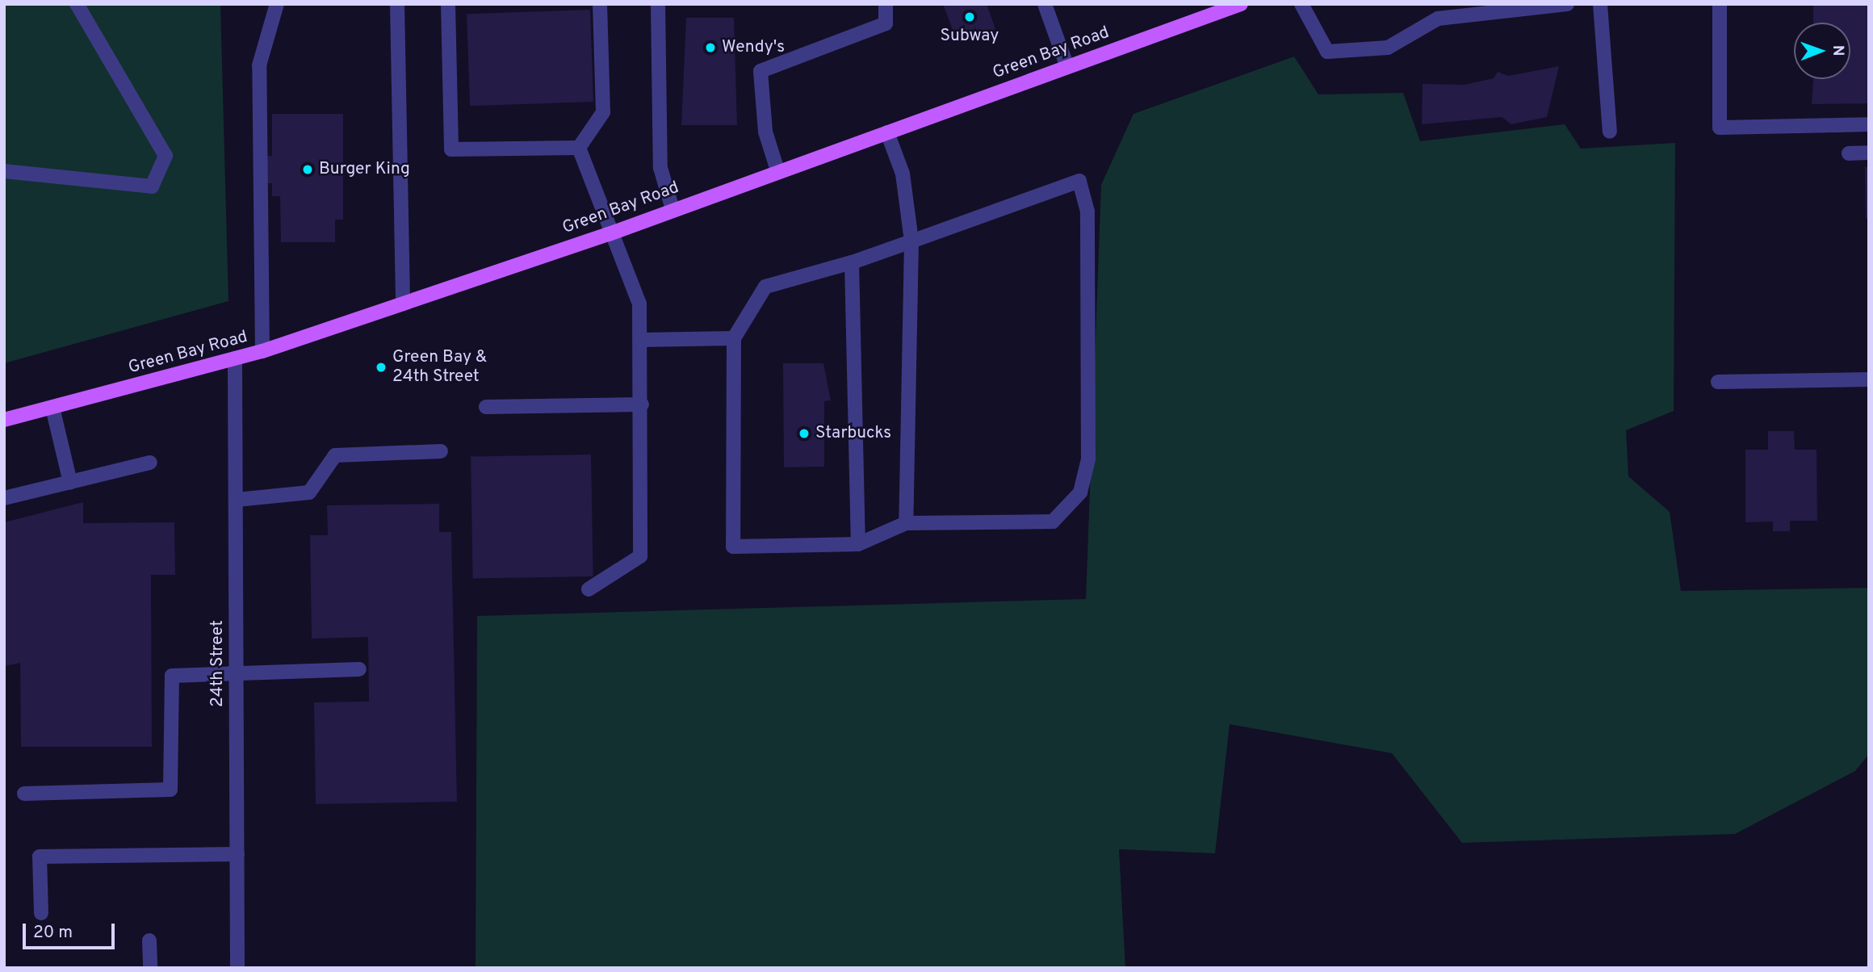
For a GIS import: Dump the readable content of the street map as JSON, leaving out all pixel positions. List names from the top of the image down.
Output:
{
  "streets": {
    "main road": ["Green Bay Road"],
    "street": ["24th Street"]
  },
  "crossings": [
    ["Green Bay Road", "24th Street"]
  ],
  "places": [
    "Subway",
    "Wendy's",
    "Burger King",
    "Green Bay & 24th Street",
    "Starbucks"
  ],
  "scale_bar": "20 m",
  "north": "right"
}
